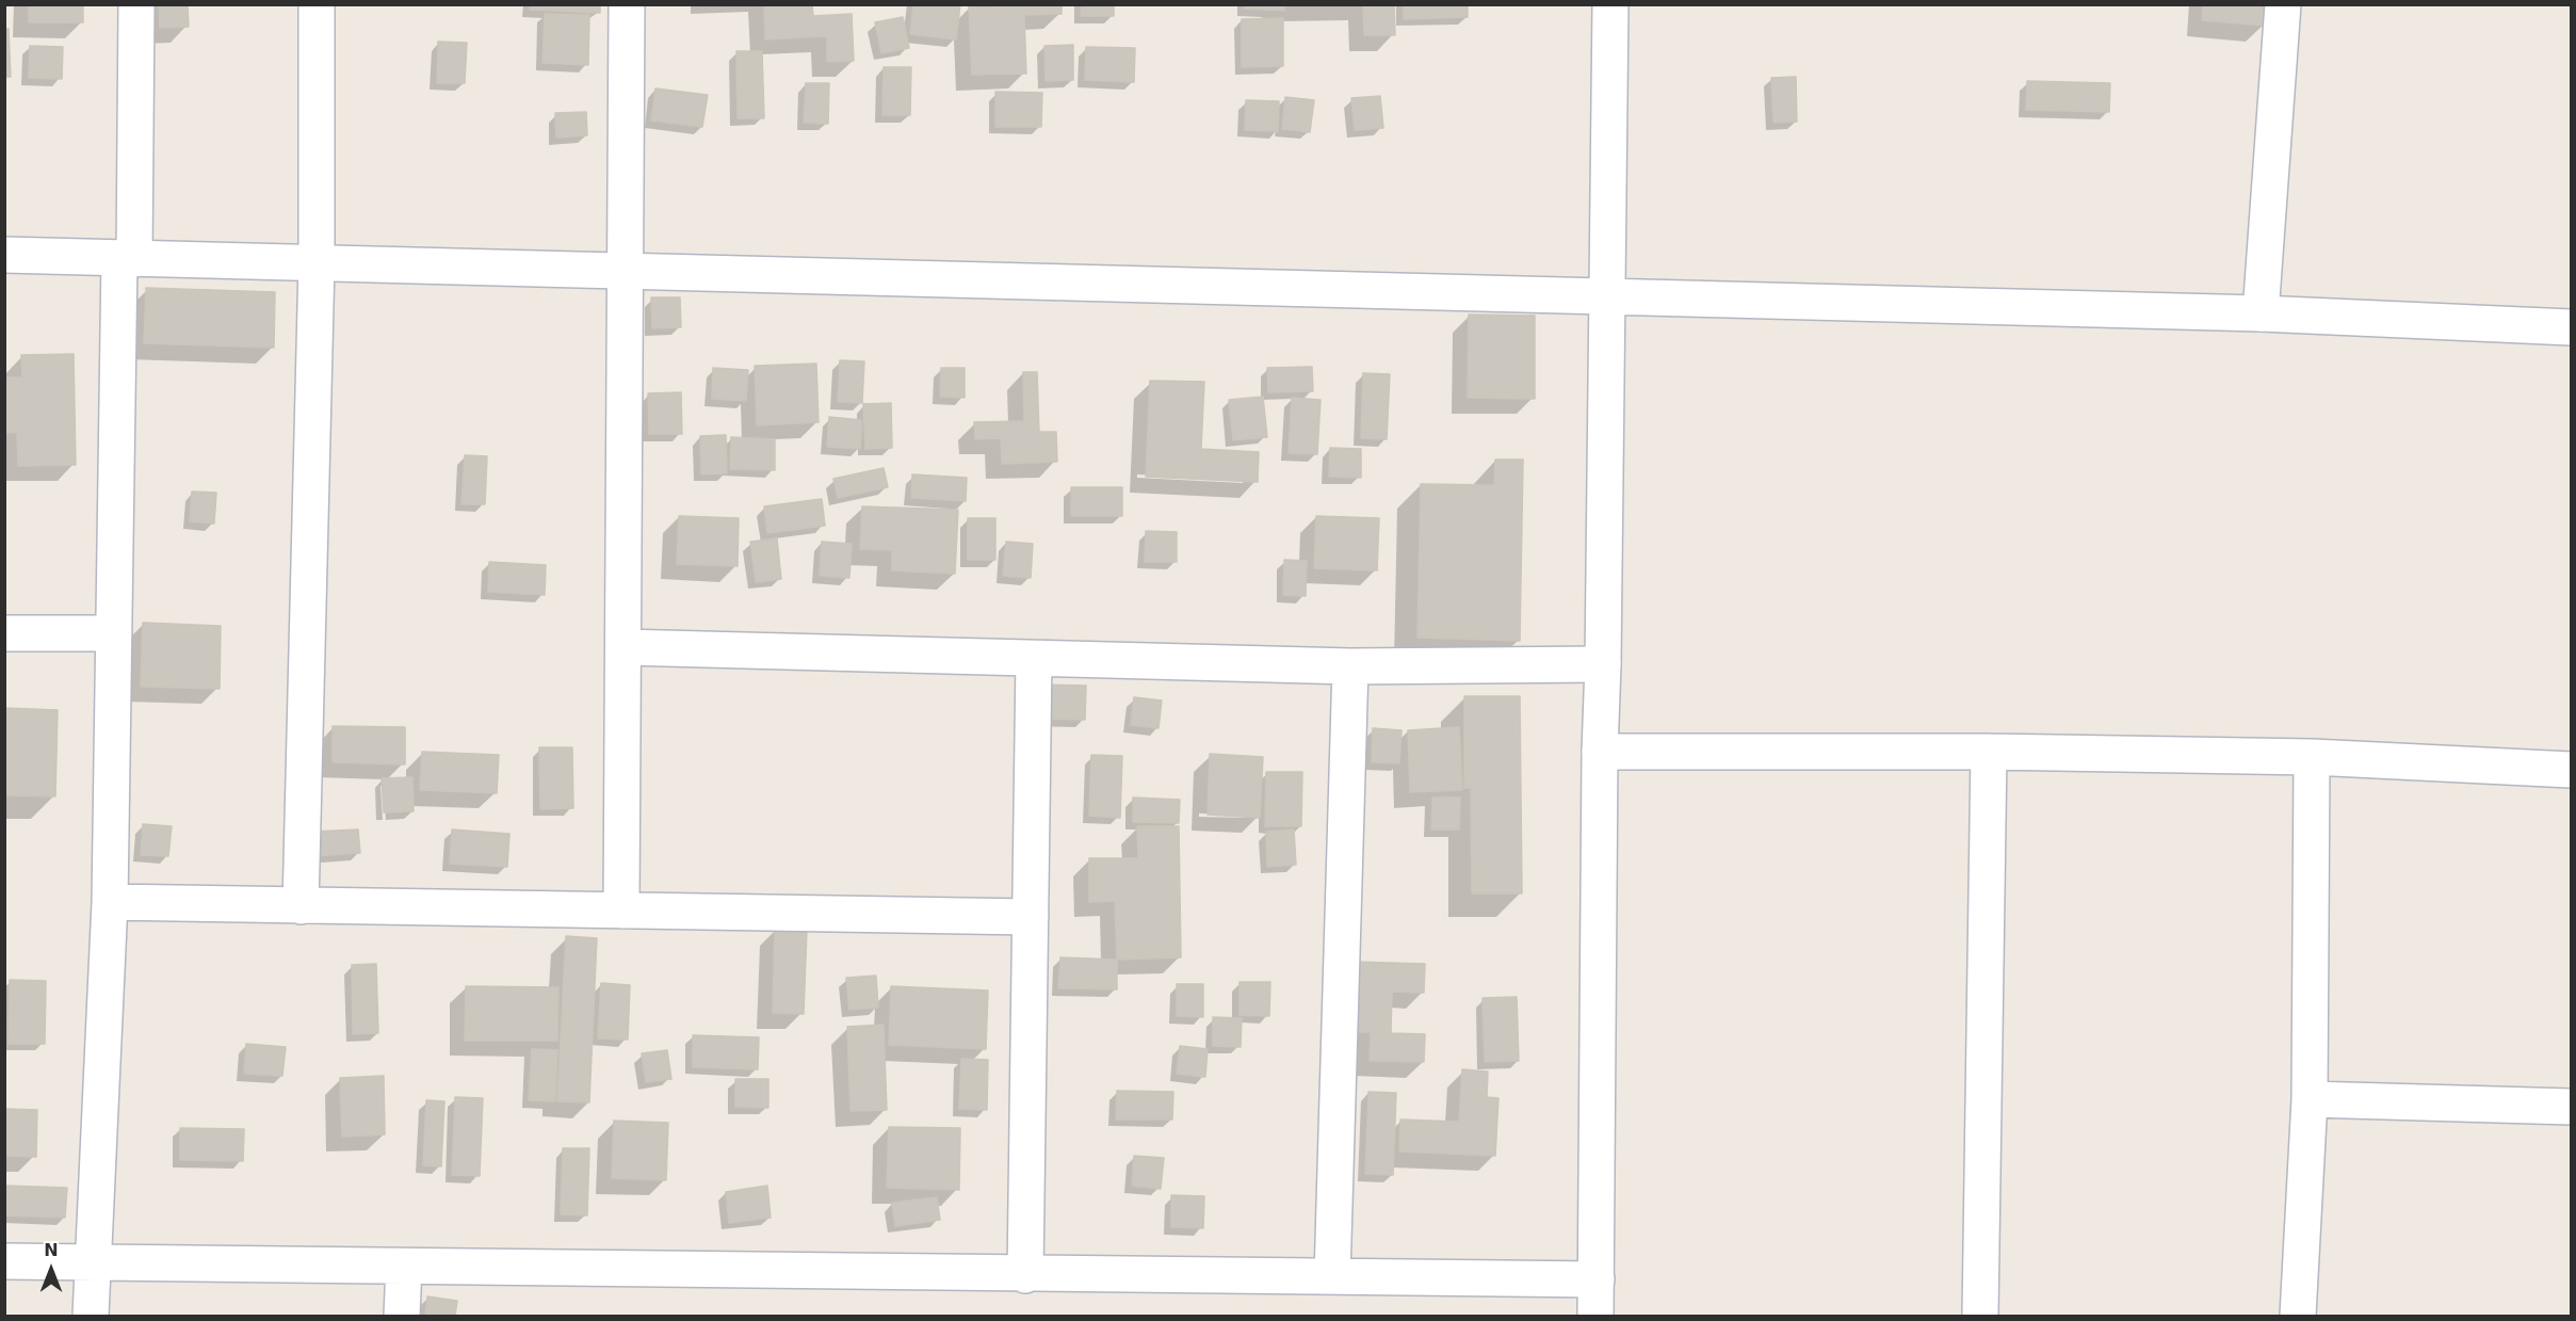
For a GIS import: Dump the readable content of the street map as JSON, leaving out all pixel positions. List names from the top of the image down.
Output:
{
  "north": "top"
}
